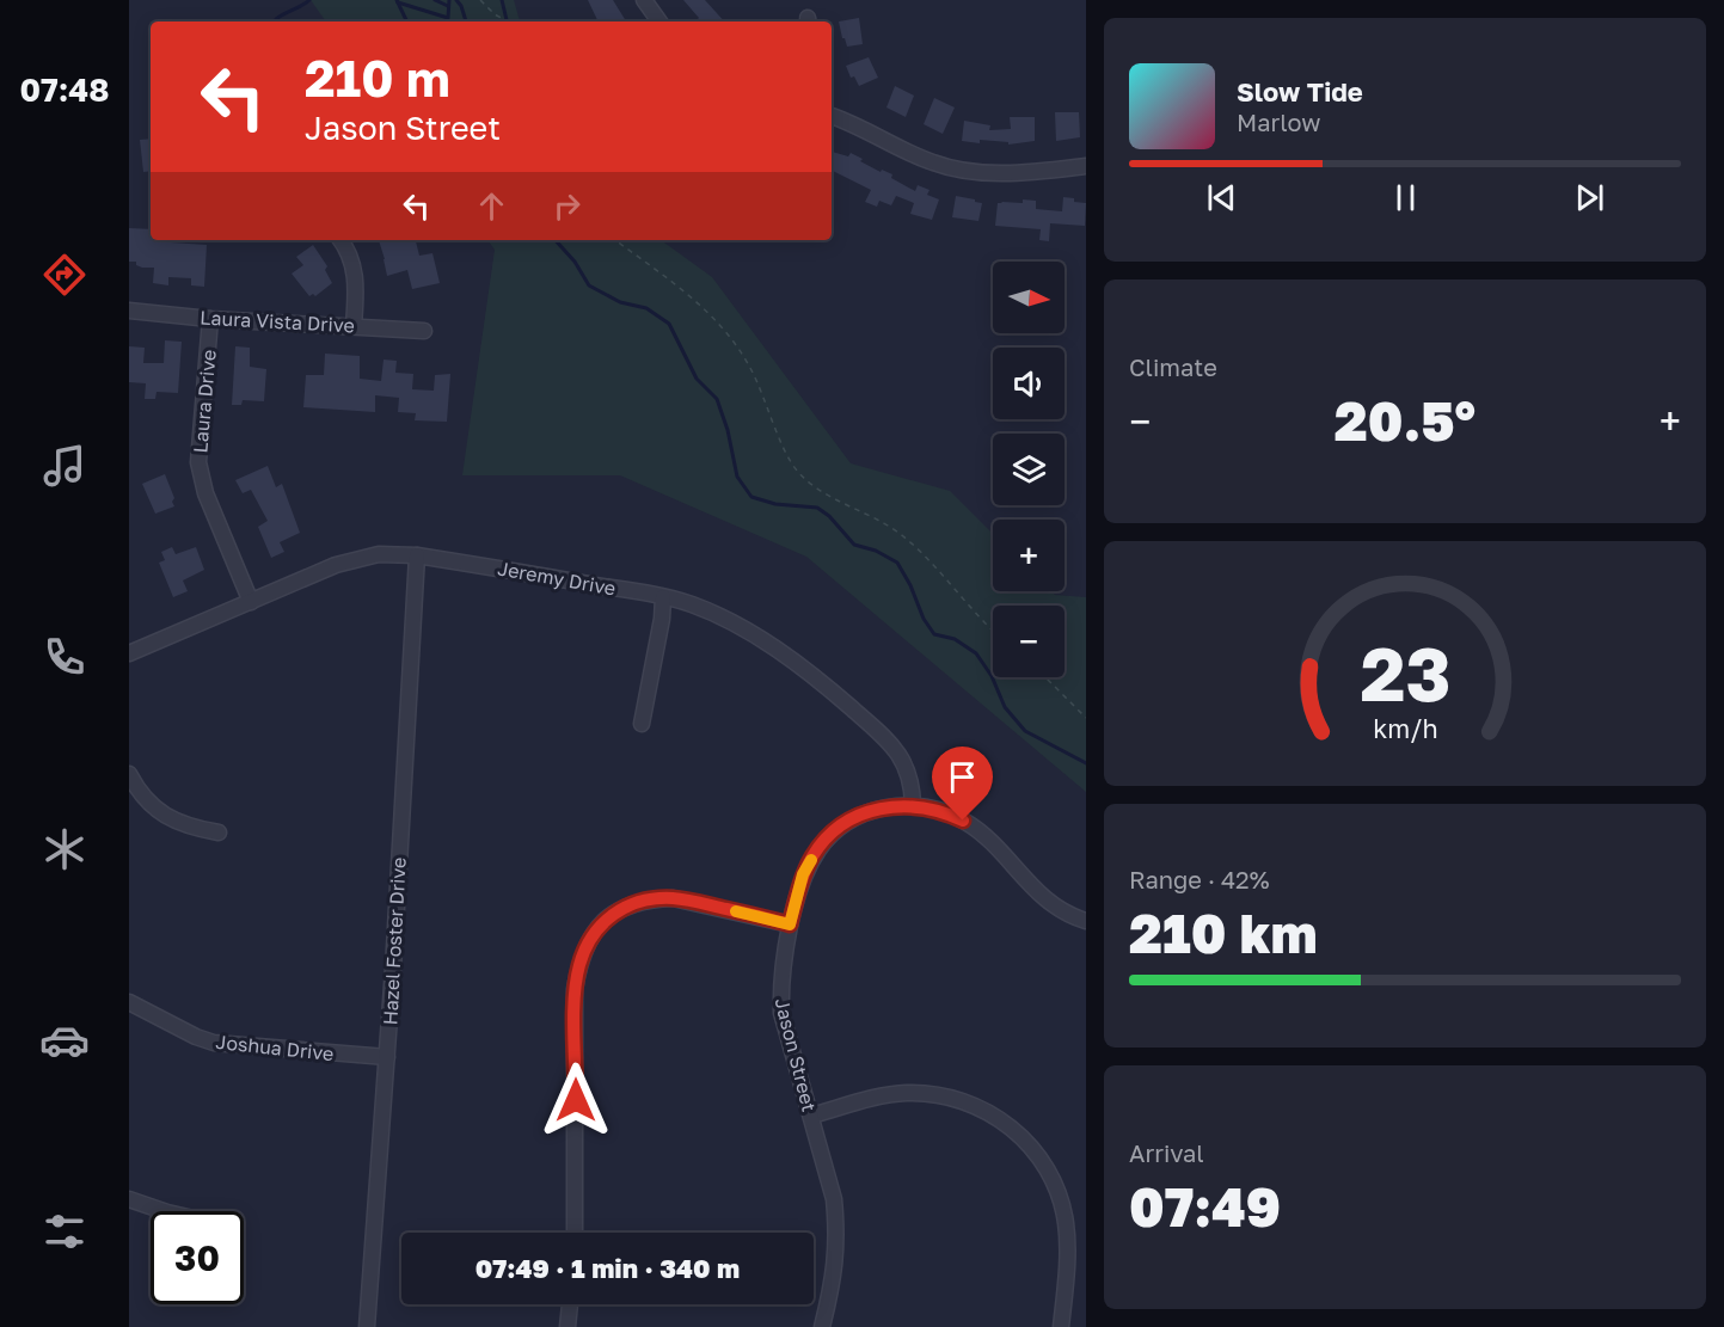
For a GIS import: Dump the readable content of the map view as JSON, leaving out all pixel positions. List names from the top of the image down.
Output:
{
  "streets": {
    "street": [
      "Laura Vista Drive",
      "Laura Drive",
      "Jeremy Drive",
      "Hazel Foster Drive",
      "Joshua Drive",
      "Jason Street"
    ]
  },
  "crossings": [
    ["Laura Vista Drive", "Laura Drive"],
    ["Laura Drive", "Jeremy Drive"],
    ["Jeremy Drive", "Hazel Foster Drive"],
    ["Jeremy Drive", "Jason Street"],
    ["Hazel Foster Drive", "Joshua Drive"]
  ],
  "north": "right",
  "page": {
    "tabs": "07:48",
    "turn": ["210 m", "Jason Street"],
    "song": ["Slow Tide", "Marlow"],
    "map_buttons": ["+", "−"],
    "tile": [
      "Climate",
      ["Range · 42%", "210 km"],
      ["Arrival", "07:49"]
    ],
    "heat": ["−", "20.5°", "+"],
    "limit": "30",
    "trip": "07:49 · 1 min · 340 m",
    "gauge": ["23", "km/h"]
  }
}
